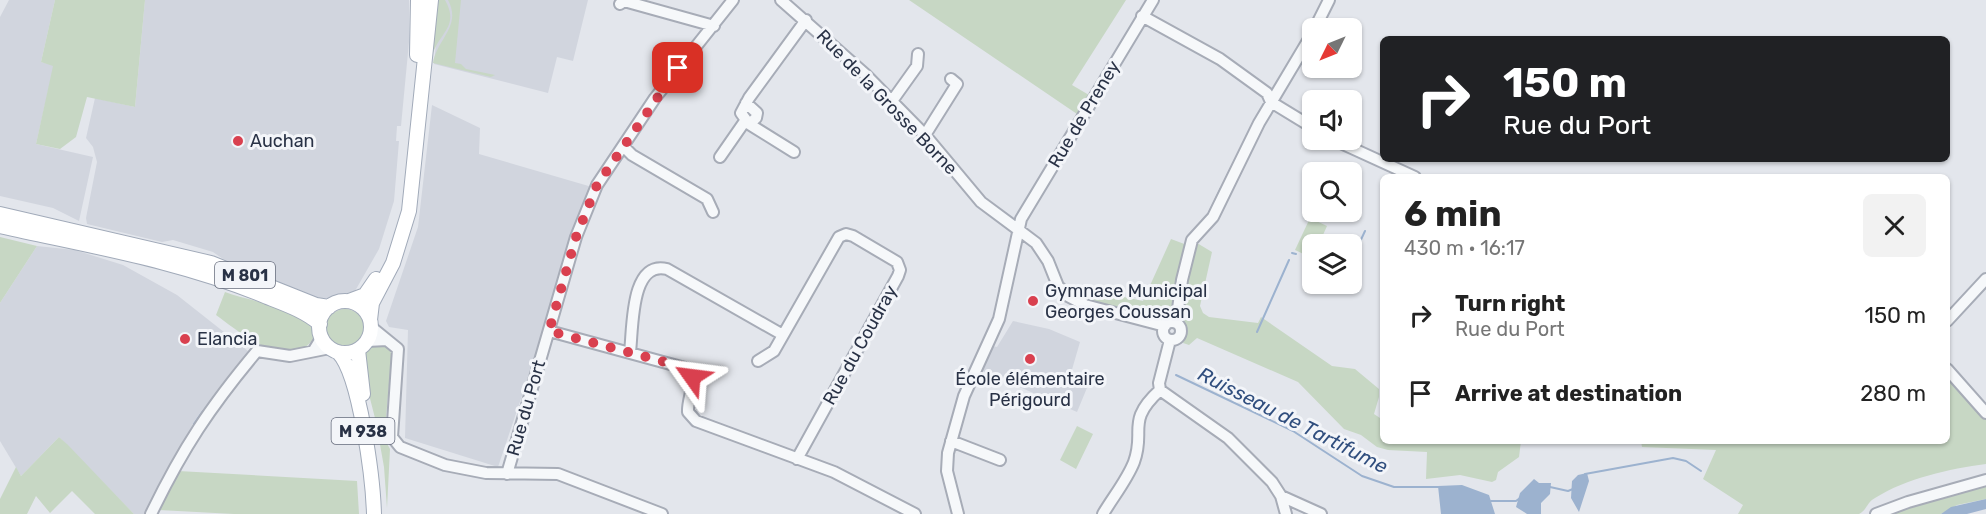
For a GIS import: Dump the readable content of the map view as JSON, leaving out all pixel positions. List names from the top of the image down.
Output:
{
  "streets": {
    "main road": ["M 801", "M 938"],
    "street": [
      "Rue de la Grosse Borne",
      "Rue de Preney",
      "Rue du Coudray",
      "Rue du Port"
    ]
  },
  "crossings": [
    ["Rue de la Grosse Borne", "Rue de Preney"],
    ["M 801", "M 938"]
  ],
  "water": ["Ruisseau de Tartifume"],
  "places": [
    "Auchan",
    "Gymnase Municipal Georges Coussan",
    "Elancia",
    "École élémentaire Périgourd"
  ],
  "north": "bottom left",
  "page": {
    "turn": ["150 m", "Rue du Port"],
    "heading": ["6 min", "430 m · 16:17"],
    "list": [
      {
        "name": "Turn right",
        "note": "Rue du Port",
        "value": "150 m"
      },
      {
        "name": "Arrive at destination",
        "value": "280 m"
      }
    ]
  }
}
